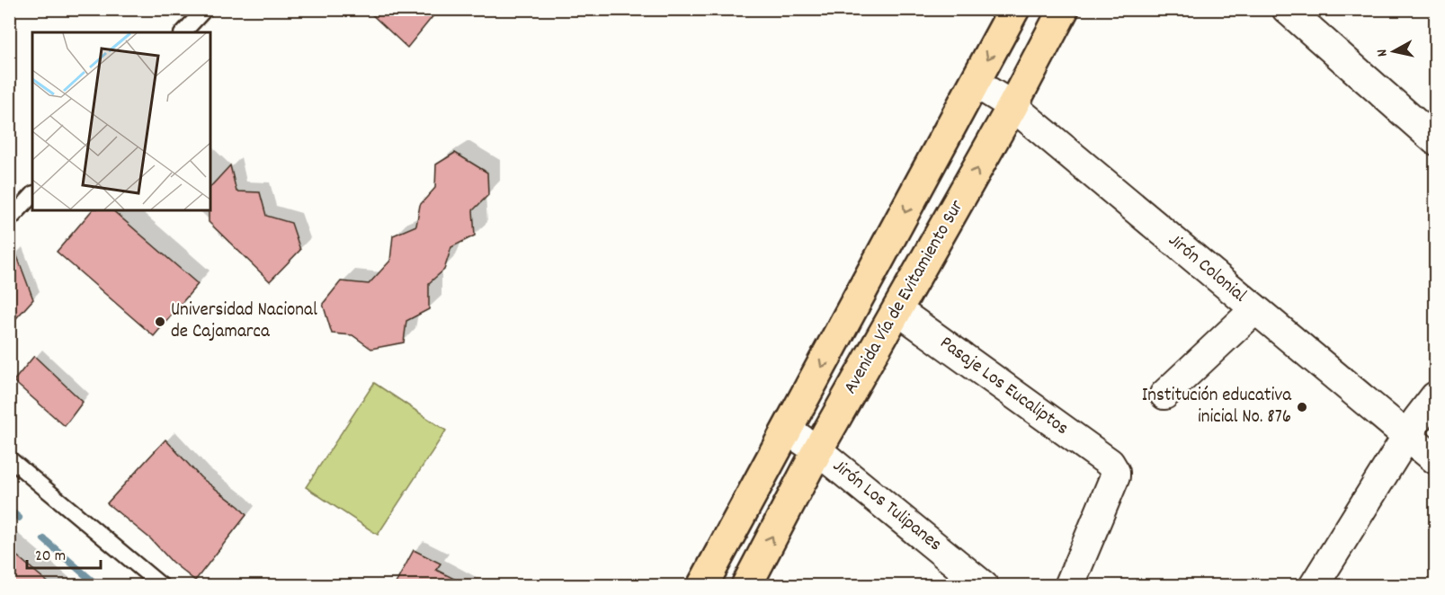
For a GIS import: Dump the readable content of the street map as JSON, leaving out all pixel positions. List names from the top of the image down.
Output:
{
  "streets": {
    "highway": ["Avenida Vía de Evitamiento Sur"],
    "street": ["Jirón Colonial", "Pasaje Los Eucaliptos", "Jirón Los Tulipanes"]
  },
  "crossings": [
    ["Jirón Colonial", "Avenida Vía de Evitamiento Sur"],
    ["Avenida Vía de Evitamiento Sur", "Pasaje Los Eucaliptos"],
    ["Avenida Vía de Evitamiento Sur", "Jirón Los Tulipanes"]
  ],
  "places": ["Universidad Nacional de Cajamarca", "Institución educativa inicial No. 876"],
  "scale_bar": "20 m",
  "north": "left"
}
